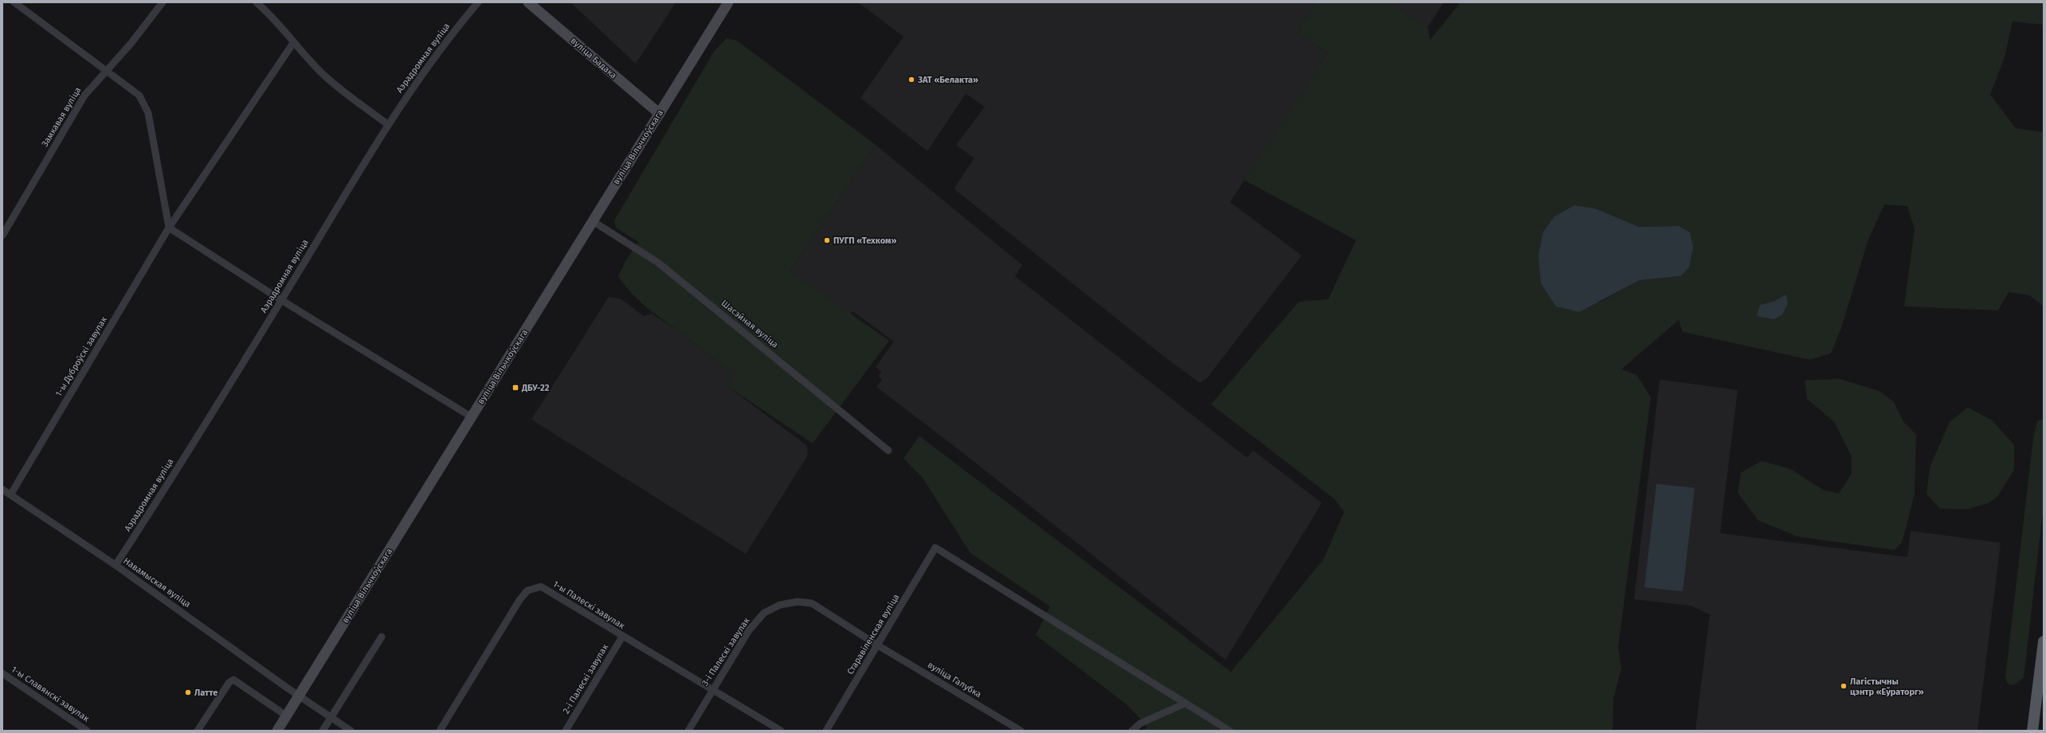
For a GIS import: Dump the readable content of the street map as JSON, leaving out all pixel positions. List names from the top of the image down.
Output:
{
  "streets": {
    "main road": ["вуліца Бадака", "вуліца Вільчкоўскага"],
    "street": [
      "Аэрадромная вуліца",
      "Замкавая вуліца",
      "Шасэйная вуліца",
      "1-ы Дуброўскі завулак",
      "Навамыская вуліца",
      "1-ы Палескі завулак",
      "Старавіленская вуліца",
      "3-і Палескі завулак",
      "2-і Палескі завулак",
      "вуліца Галубка",
      "1-ы Славянскі завулак"
    ]
  },
  "crossings": [
    ["Аэрадромная вуліца", "Навамыская вуліца"],
    ["вуліца Бадака", "вуліца Вільчкоўскага"],
    ["вуліца Вільчкоўскага", "Шасэйная вуліца"],
    ["вуліца Вільчкоўскага", "Навамыская вуліца"],
    ["1-ы Дуброўскі завулак", "Навамыская вуліца"],
    ["1-ы Палескі завулак", "3-і Палескі завулак"],
    ["1-ы Палескі завулак", "2-і Палескі завулак"],
    ["Старавіленская вуліца", "3-і Палескі завулак"],
    ["Старавіленская вуліца", "вуліца Галубка"],
    ["3-і Палескі завулак", "вуліца Галубка"]
  ],
  "places": {
    "other": [
      "ЗАТ «Белакта»",
      "ПУГП «Техком»",
      "Лагістычны цэнтр «Еўраторг»",
      "Латте"
    ],
    "transit": ["ДБУ-22"]
  }
}
